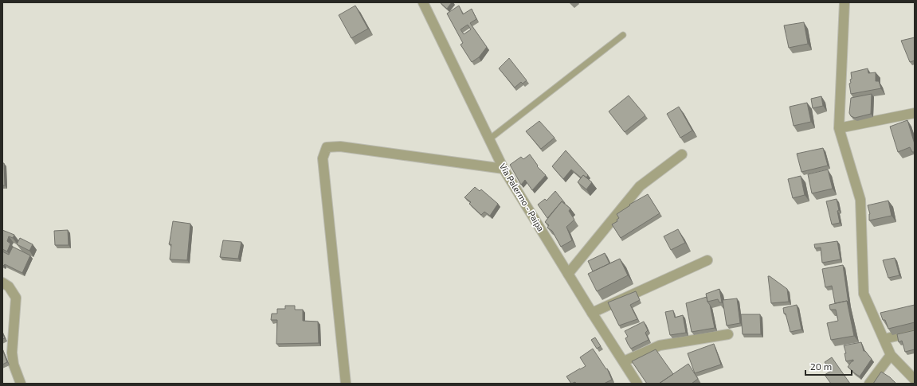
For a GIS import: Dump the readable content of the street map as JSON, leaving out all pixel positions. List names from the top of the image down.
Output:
{
  "streets": {
    "street": ["Vía Palermo - Paipa"]
  },
  "scale_bar": "20 m"
}
